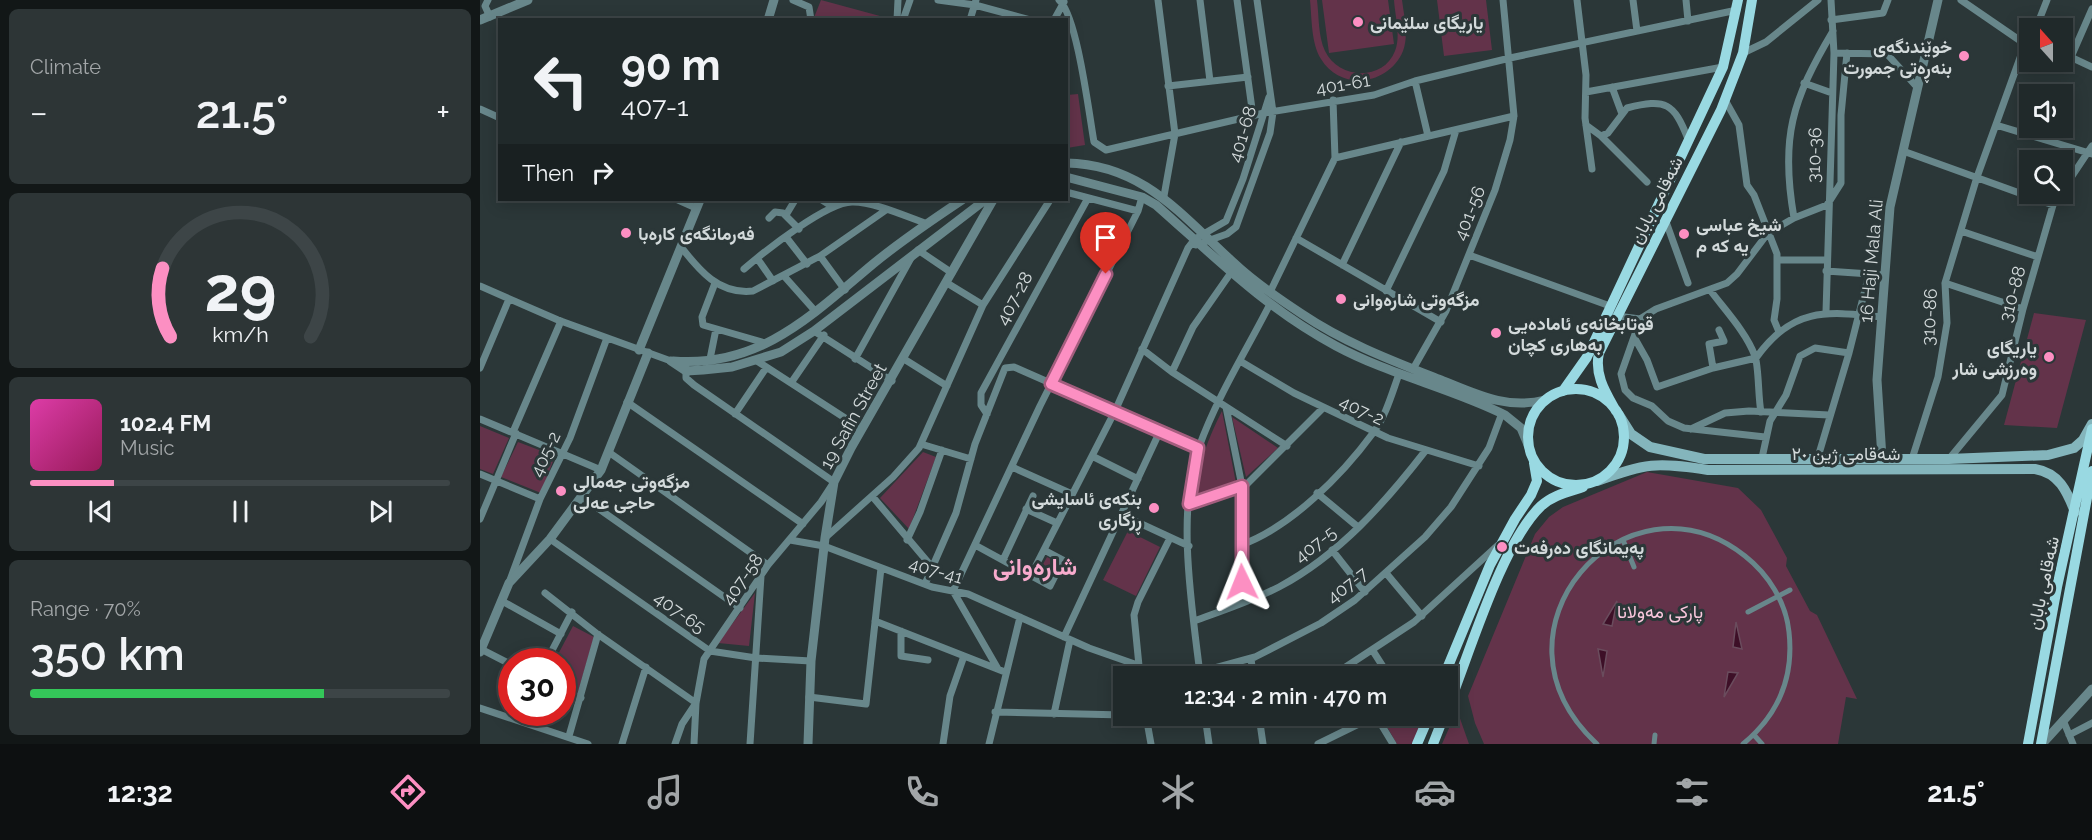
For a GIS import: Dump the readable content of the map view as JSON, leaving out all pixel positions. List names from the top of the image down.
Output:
{
  "streets": {
    "main road": ["شەقامی بابان", "شەقامی ژین ٢٠"],
    "street": [
      "401-61",
      "401-68",
      "310-36",
      "401-56",
      "16 Haji Mala Ali",
      "310-88",
      "407-28",
      "310-86",
      "407-2",
      "19 Safin Street",
      "405-2",
      "407-5",
      "407-41",
      "407-58",
      "407-7",
      "407-65"
    ]
  },
  "crossings": [
    ["401-61", "401-68"],
    ["401-61", "شەقامی بابان"],
    ["401-61", "401-56"],
    ["شەقامی بابان", "شەقامی ژین ٢٠"],
    ["16 Haji Mala Ali", "شەقامی ژین ٢٠"],
    ["310-88", "شەقامی ژین ٢٠"],
    ["310-86", "شەقامی ژین ٢٠"],
    ["407-2", "407-5"],
    ["407-2", "407-7"],
    ["19 Safin Street", "407-41"],
    ["19 Safin Street", "407-58"],
    ["19 Safin Street", "407-65"],
    ["407-41", "407-58"],
    ["407-41", "407-7"],
    ["407-58", "407-65"]
  ],
  "districts": ["شارەوانی"],
  "parks": ["پارکی مەولانا"],
  "places": [
    "یاریگای سلێمانی",
    "خوێندنگەی بنەڕەتی جمورت",
    "فەرمانگەی کارەبا",
    "شیخ عباسی یه که م",
    "مزگەوتی شارەوانی",
    "قوتابخانەی ئامادەیی بەهاری کچان",
    "یاریگای وەرزشی شار",
    "مزگەوتی جەمالی حاجی عەلی",
    "بنکەی ئاسایشی ڕزگاری",
    "پەیمانگای دەرفەت"
  ],
  "north": "top",
  "page": {
    "tile": [
      "Climate",
      ["Range · 70%", "350 km"]
    ],
    "turn": ["90 m", "407-1"],
    "heat": ["−", "21.5°", "+"],
    "then": "Then",
    "song": ["102.4 FM", "Music"],
    "limit": "30",
    "trip": "12:34 · 2 min · 470 m",
    "tabs": ["12:32", "21.5°"],
    "gauge": ["29", "km/h"]
  }
}
